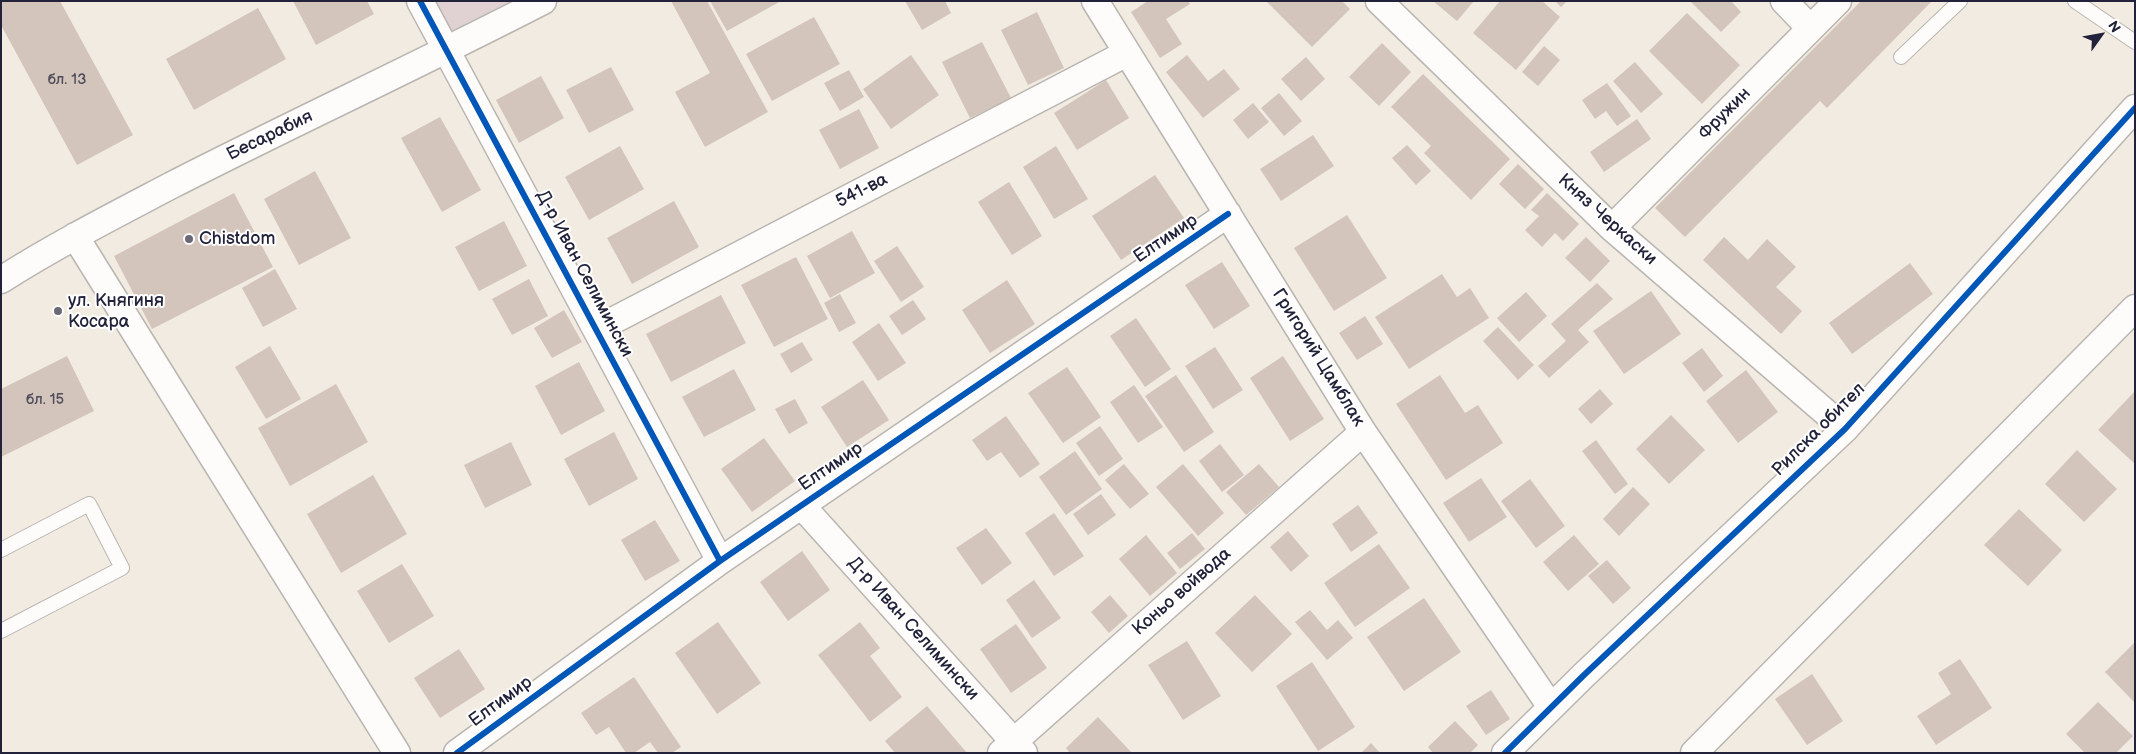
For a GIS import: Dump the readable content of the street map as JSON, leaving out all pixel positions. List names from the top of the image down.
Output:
{
  "streets": {
    "street": [
      "Фружин",
      "Бесарабия",
      "541-ва",
      "Княз Черкаски",
      "Елтимир",
      "Д-р Иван Селимински",
      "Григорий Цамблак",
      "Рилска обител",
      "Коньо войвода"
    ]
  },
  "crossings": [
    ["Фружин", "Княз Черкаски"],
    ["Бесарабия", "Д-р Иван Селимински"],
    ["541-ва", "Д-р Иван Селимински"],
    ["541-ва", "Григорий Цамблак"],
    ["Княз Черкаски", "Рилска обител"],
    ["Елтимир", "Д-р Иван Селимински"],
    ["Елтимир", "Григорий Цамблак"],
    ["Д-р Иван Селимински", "Коньо войвода"],
    ["Григорий Цамблак", "Рилска обител"],
    ["Григорий Цамблак", "Коньо войвода"]
  ],
  "places": ["Chistdom", "ул. Княгиня Косара"],
  "house_numbers": ["бл. 13", "бл. 15"],
  "north": "top right"
}
